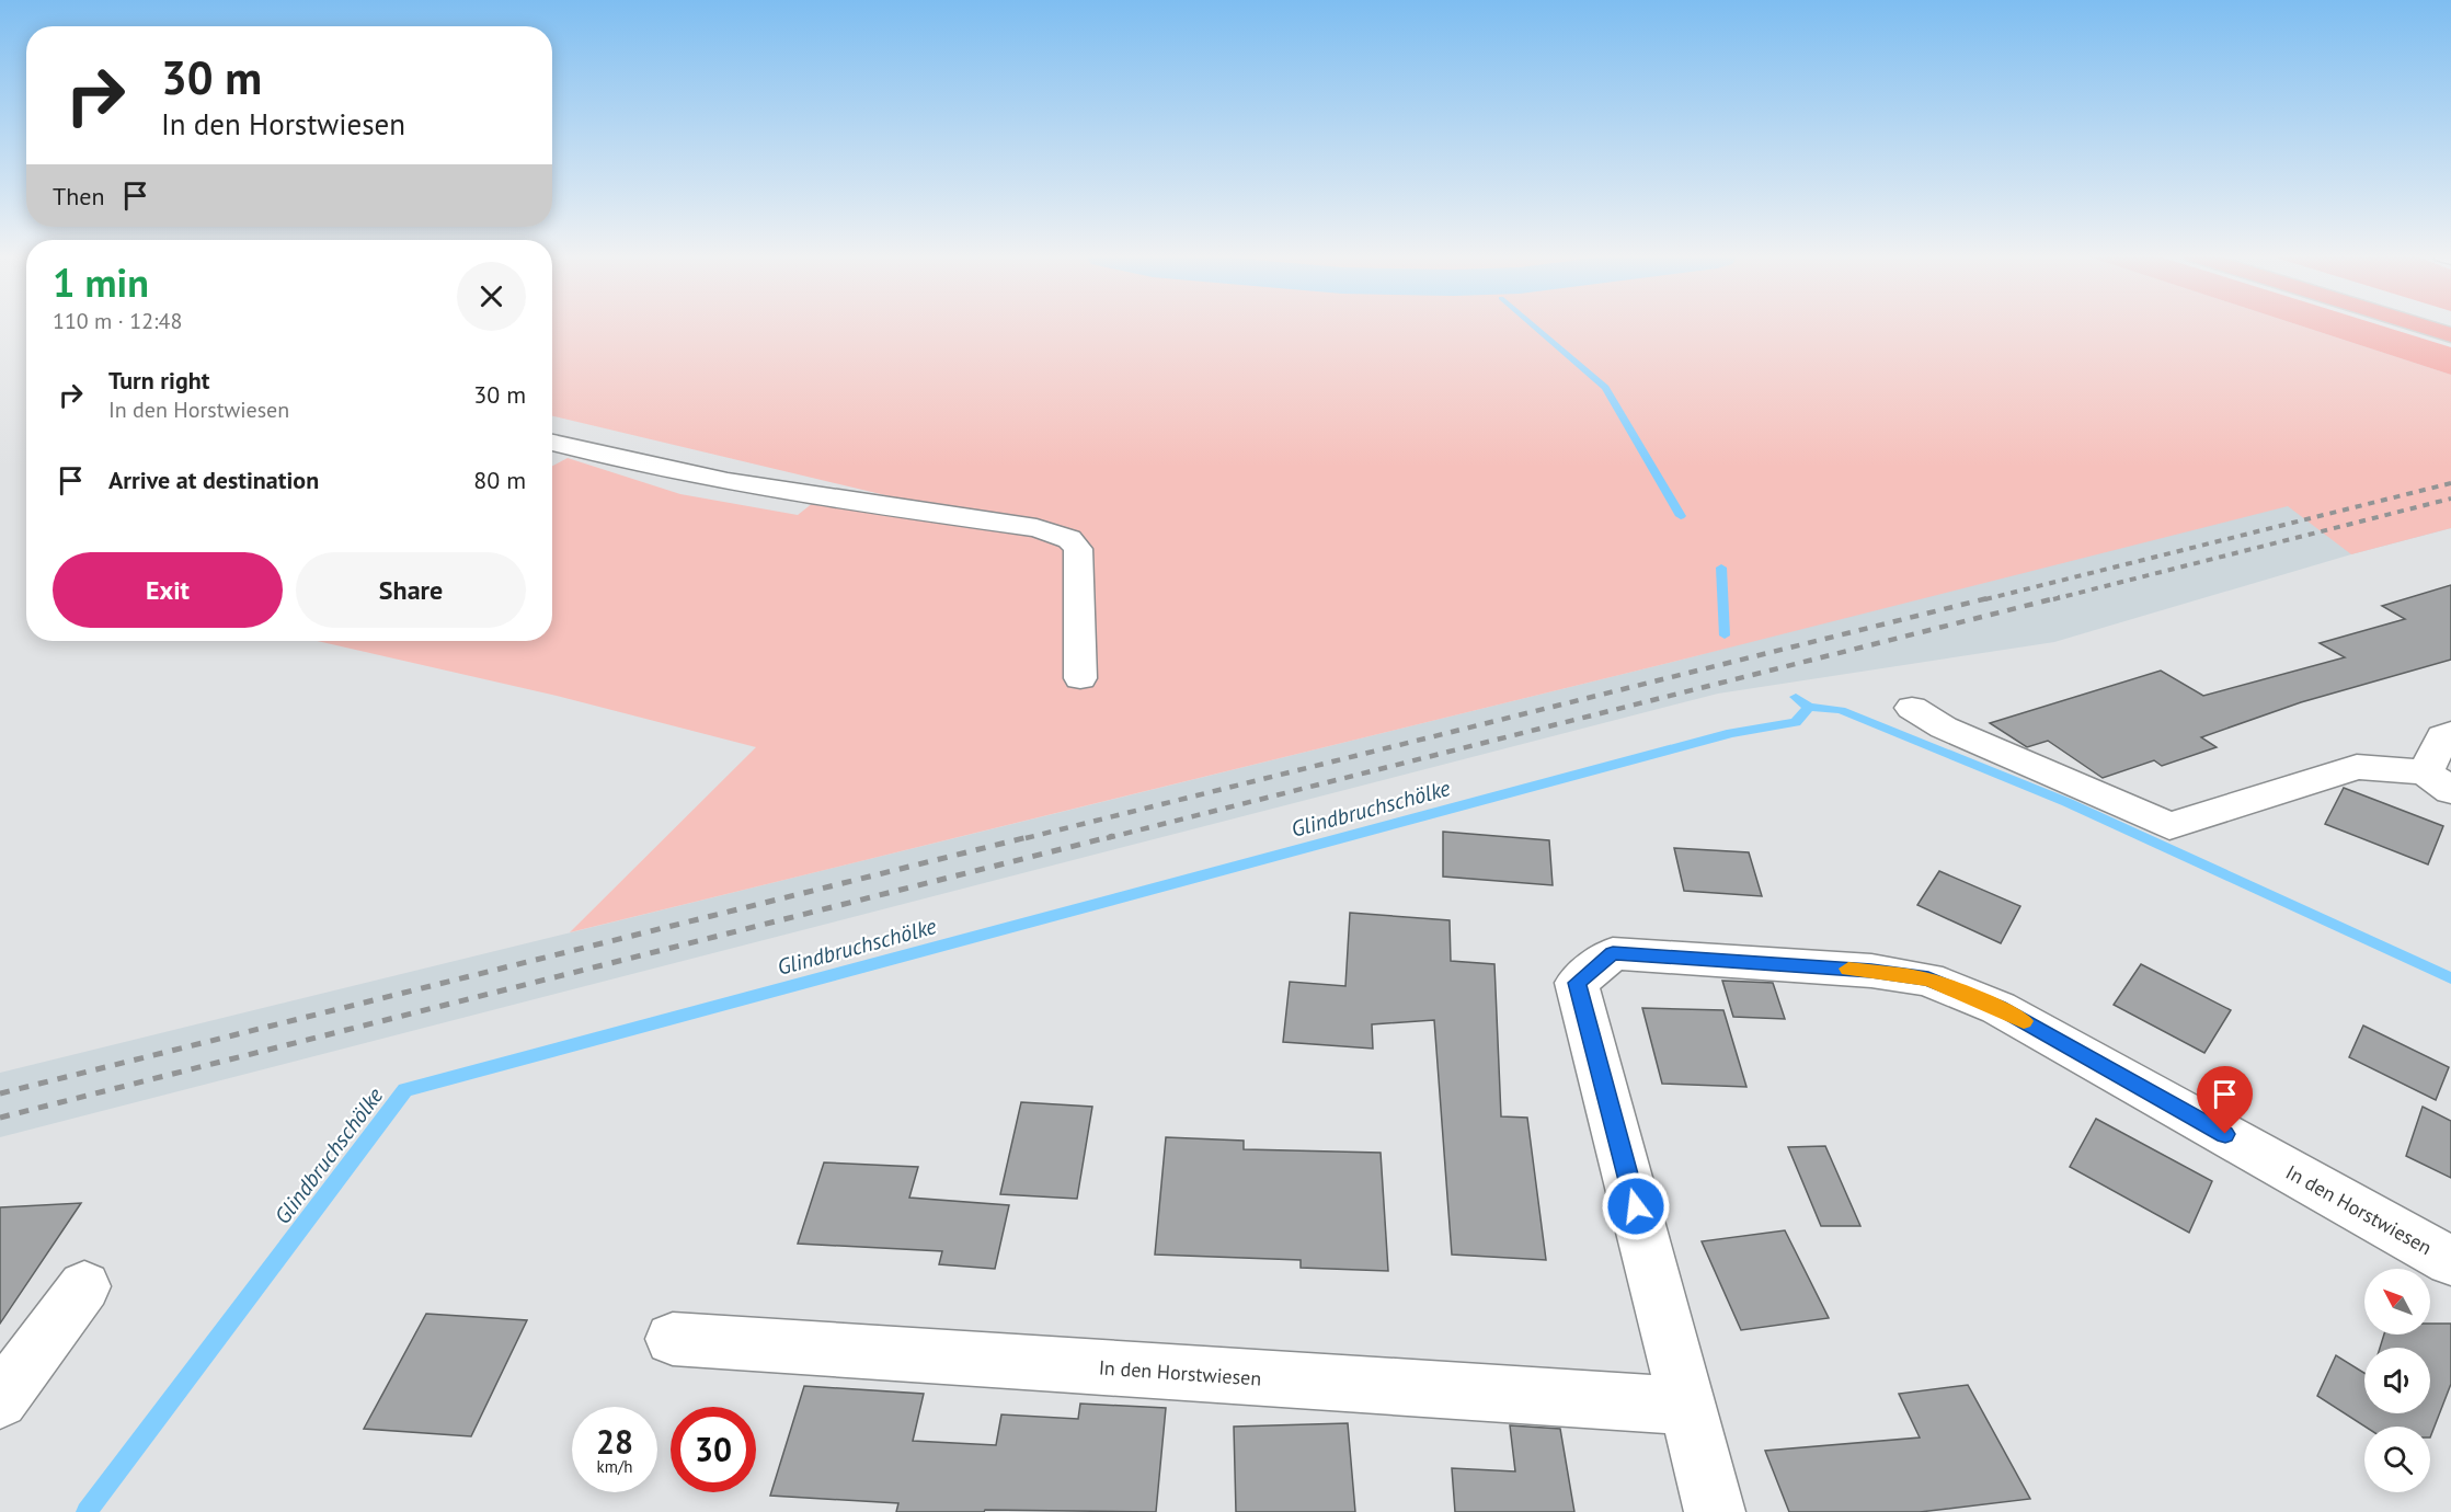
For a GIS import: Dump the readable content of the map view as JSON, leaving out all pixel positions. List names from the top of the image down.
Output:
{
  "streets": {
    "street": ["In den Horstwiesen"]
  },
  "water": ["Glindbruchschölke"],
  "north": "top left",
  "page": {
    "turn": ["30 m", "In den Horstwiesen"],
    "then": "Then",
    "heading": ["1 min", "110 m · 12:48"],
    "list": [
      {
        "name": "Turn right",
        "note": "In den Horstwiesen",
        "value": "30 m"
      },
      {
        "name": "Arrive at destination",
        "value": "80 m"
      }
    ],
    "buttons": ["Exit", "Share"],
    "speed": "28 km/h",
    "limit": "30"
  }
}
